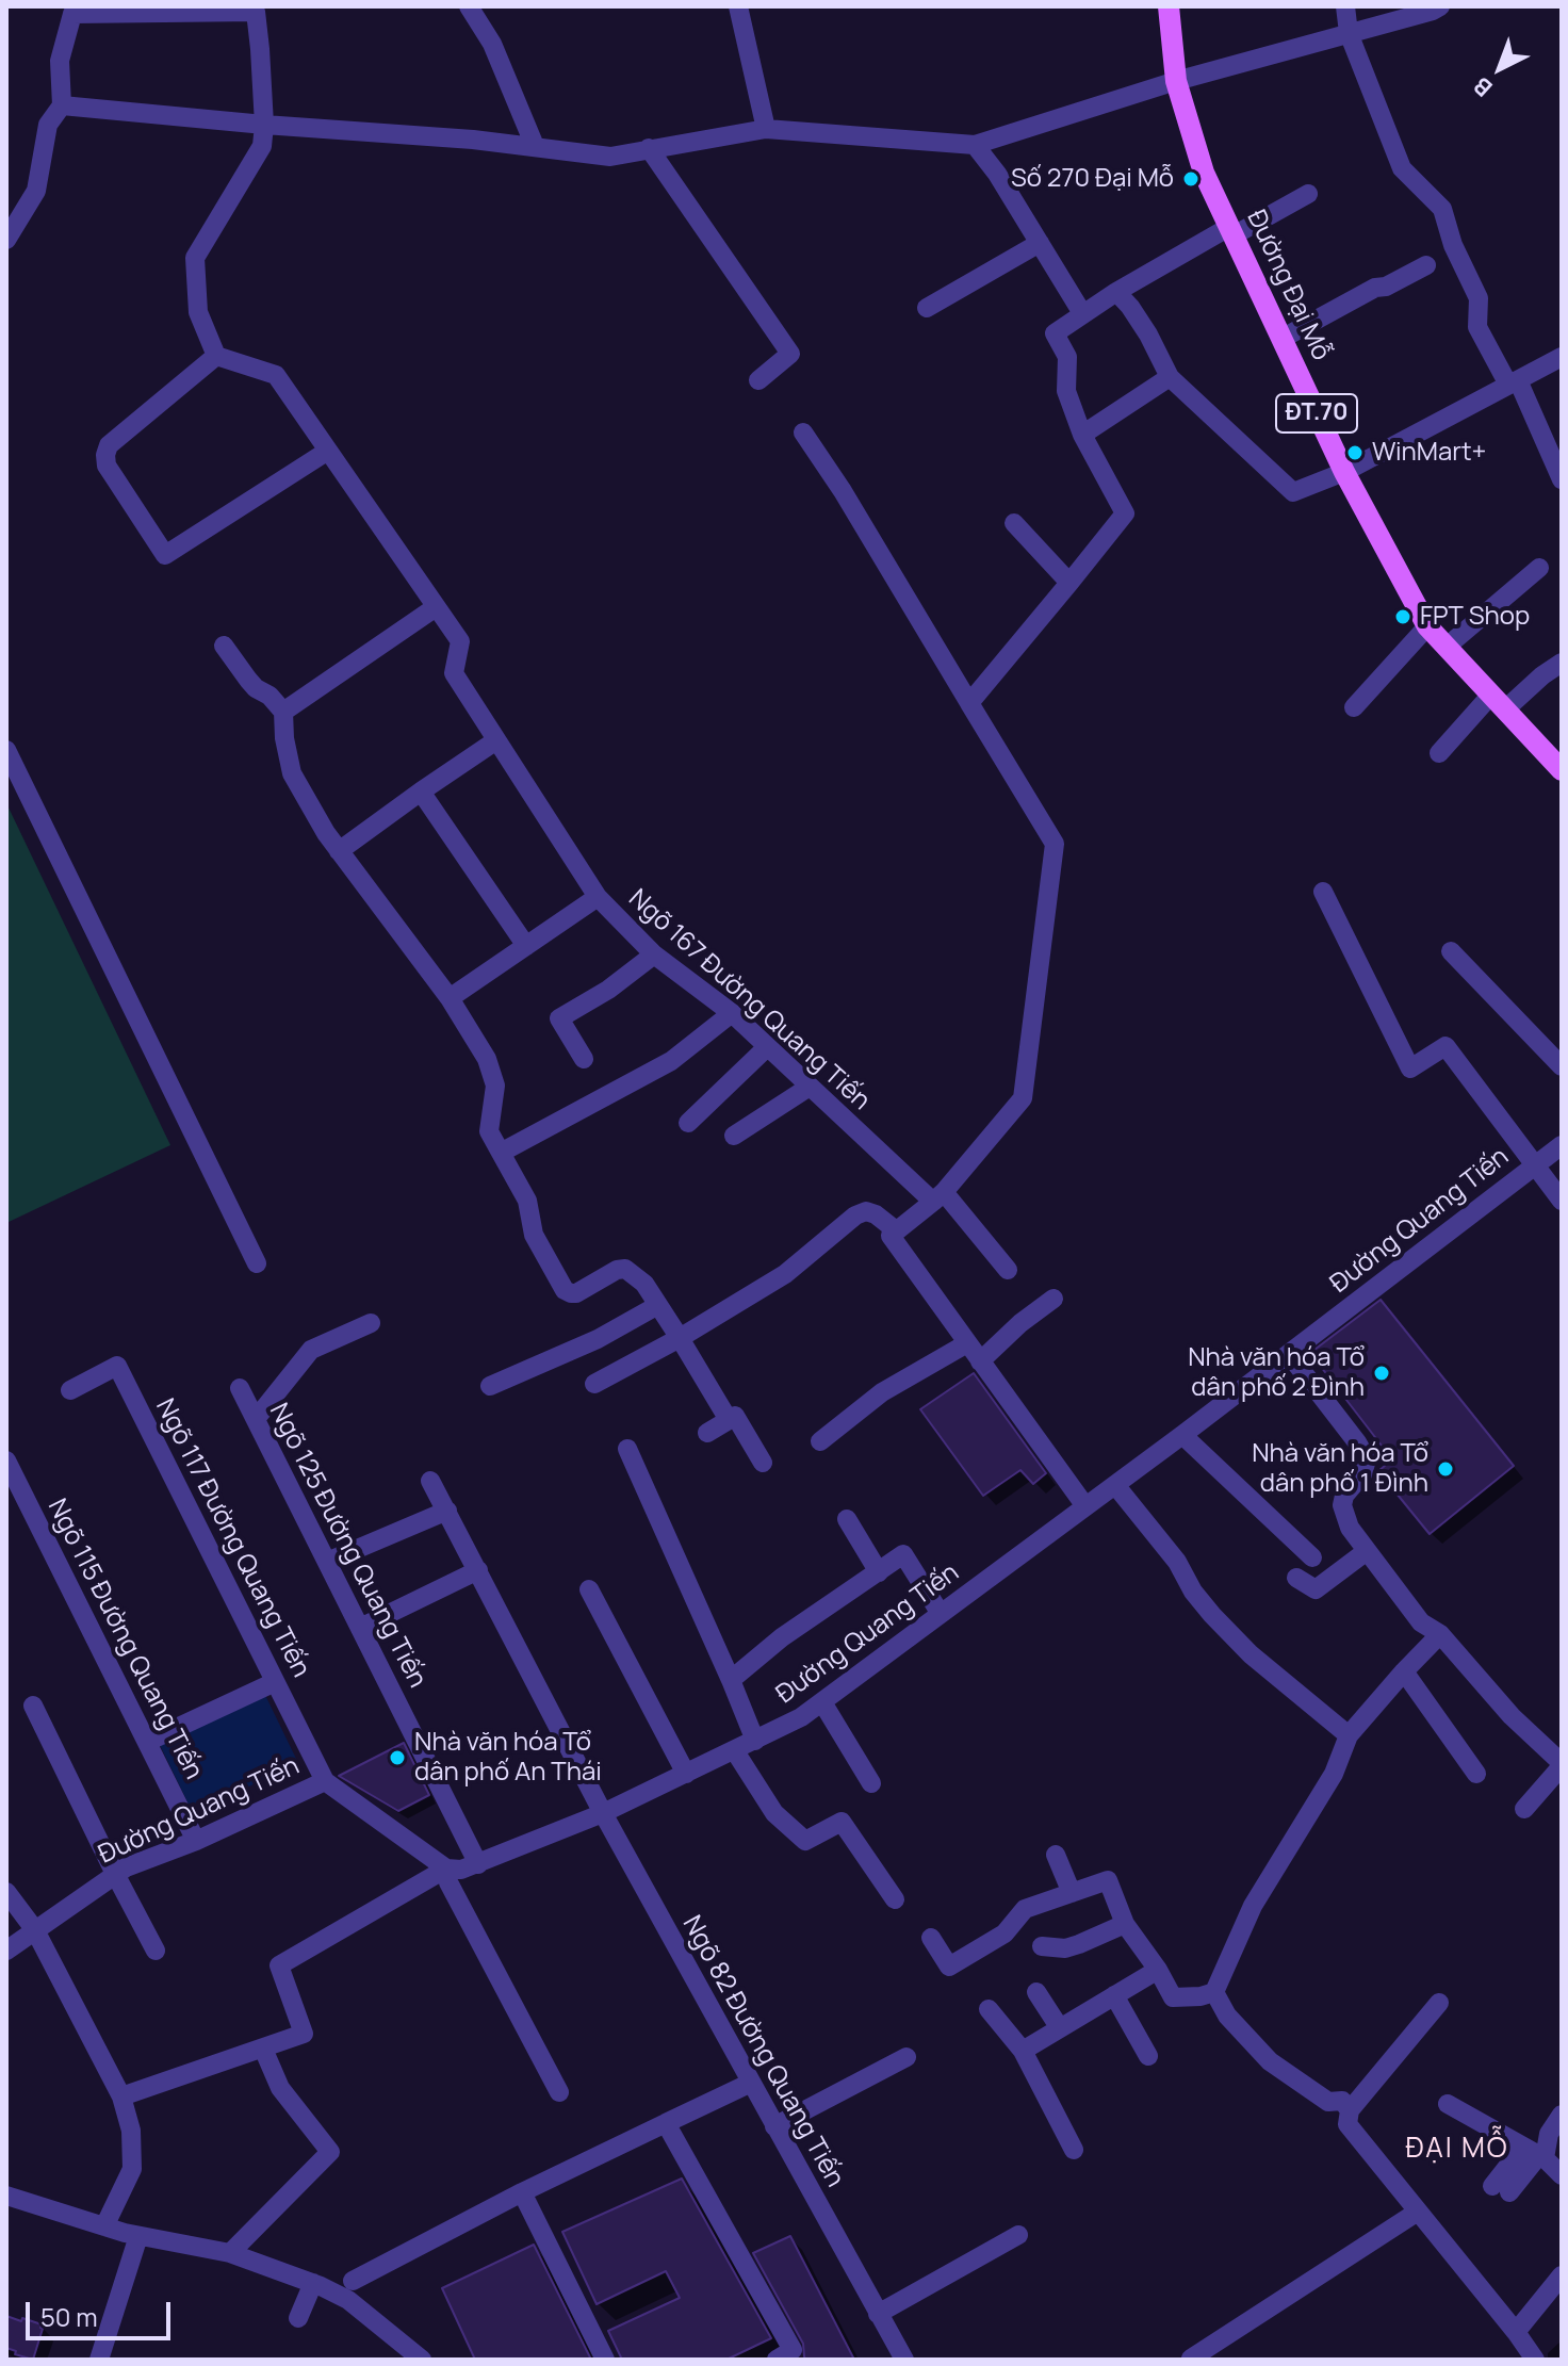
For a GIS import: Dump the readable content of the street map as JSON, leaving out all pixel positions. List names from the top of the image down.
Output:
{
  "streets": {
    "main road": ["Đường Đại Mỗ", "ĐT.70"],
    "street": [
      "Ngõ 167 Đường Quang Tiến",
      "Đường Quang Tiến",
      "Ngõ 117 Đường Quang Tiến",
      "Ngõ 125 Đường Quang Tiến",
      "Ngõ 115 Đường Quang Tiến",
      "Ngõ 82 Đường Quang Tiến"
    ]
  },
  "crossings": [
    ["Đường Quang Tiến", "Ngõ 117 Đường Quang Tiến"],
    ["Đường Quang Tiến", "Ngõ 125 Đường Quang Tiến"],
    ["Đường Quang Tiến", "Ngõ 115 Đường Quang Tiến"],
    ["Đường Quang Tiến", "Ngõ 82 Đường Quang Tiến"]
  ],
  "districts": ["ĐẠI MỖ"],
  "places": [
    "Số 270 Đại Mỗ",
    "WinMart+",
    "FPT Shop",
    "Nhà văn hóa Tổ dân phố 2 Đình",
    "Nhà văn hóa Tổ dân phố 1 Đình",
    "Nhà văn hóa Tổ dân phố An Thái"
  ],
  "scale_bar": "50 m",
  "north": "bottom left"
}
